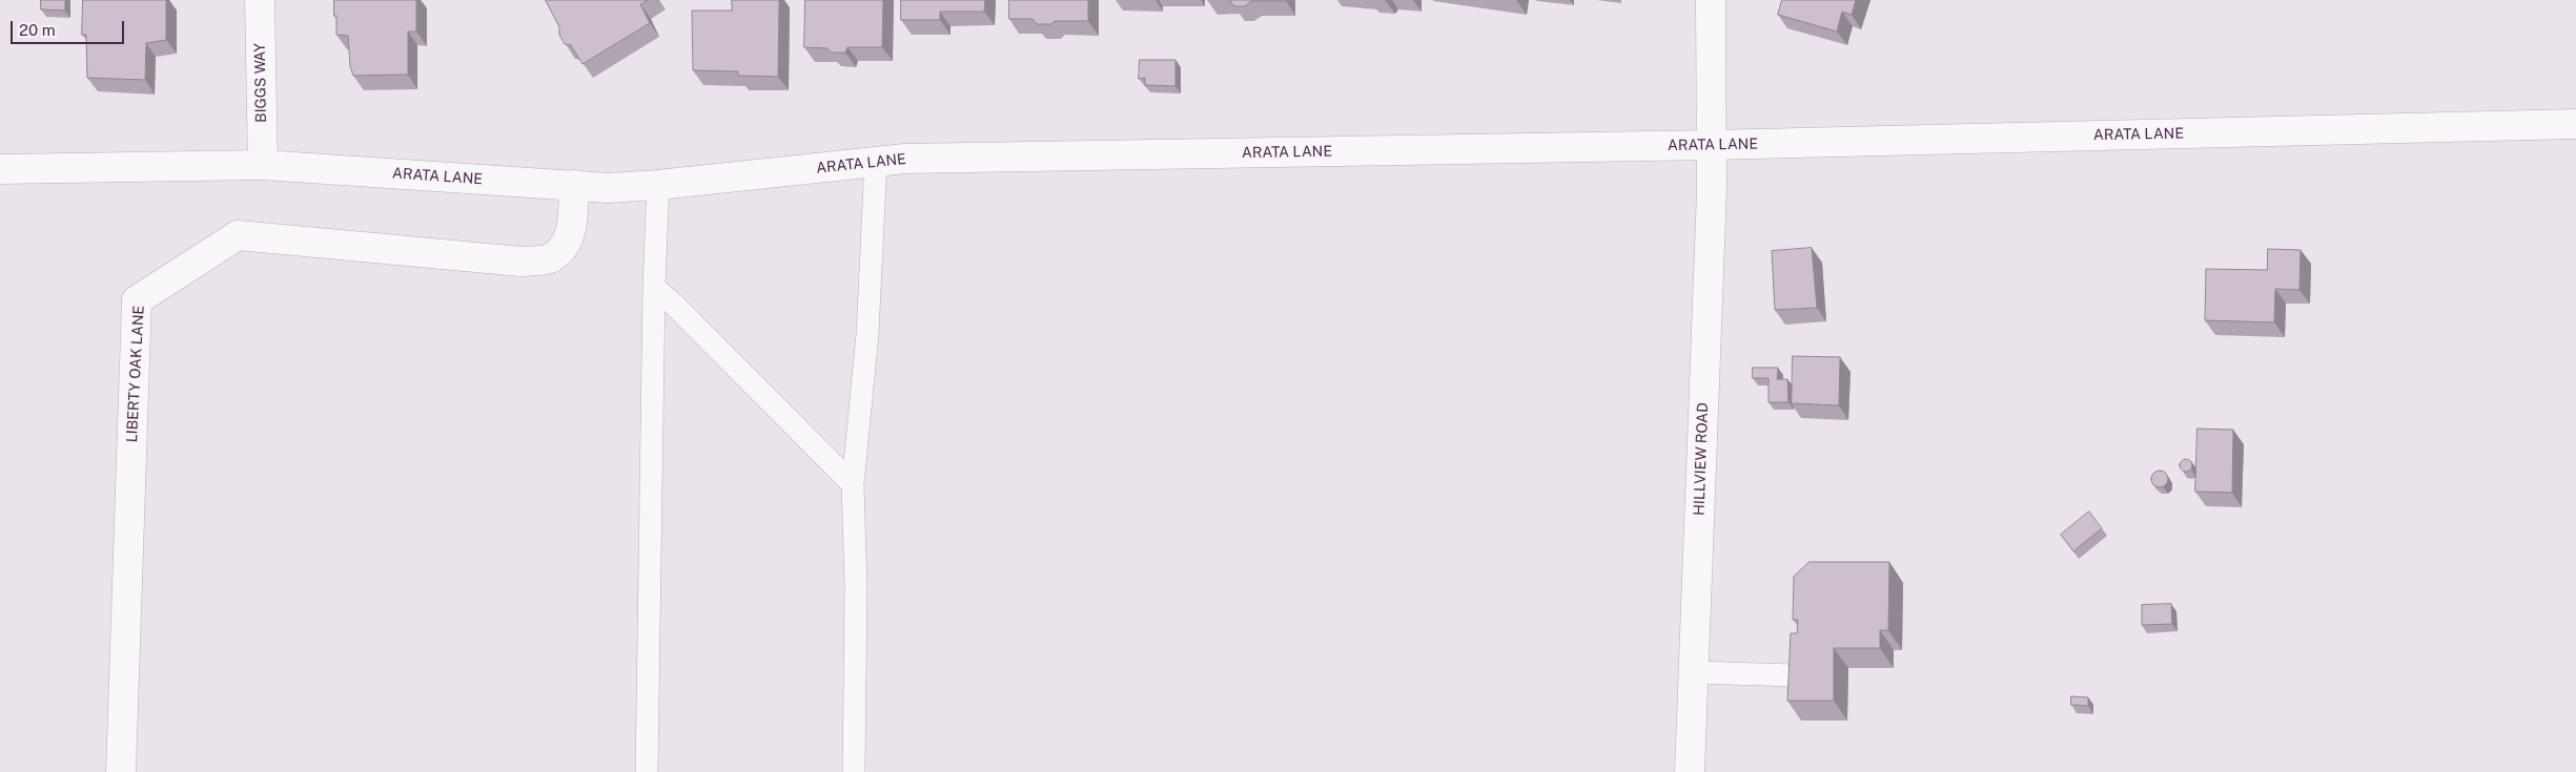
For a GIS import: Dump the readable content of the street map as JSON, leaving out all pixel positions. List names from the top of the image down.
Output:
{
  "streets": {
    "street": [
      "BIGGS WAY",
      "ARATA LANE",
      "LIBERTY OAK LANE",
      "HILLVIEW ROAD"
    ]
  },
  "crossings": [
    ["BIGGS WAY", "ARATA LANE"],
    ["ARATA LANE", "LIBERTY OAK LANE"],
    ["ARATA LANE", "HILLVIEW ROAD"]
  ],
  "scale_bar": "20 m"
}
